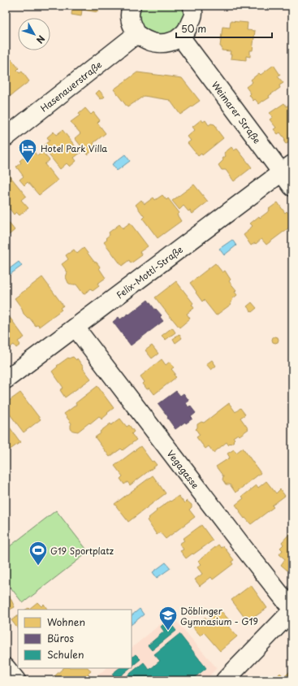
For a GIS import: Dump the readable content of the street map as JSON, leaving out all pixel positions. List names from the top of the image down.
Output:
{
  "streets": {
    "street": [
      "Hasenauerstraße",
      "Weimarer Straße",
      "Felix-Mottl-Straße",
      "Vegagasse"
    ]
  },
  "crossings": [
    ["Weimarer Straße", "Felix-Mottl-Straße"],
    ["Felix-Mottl-Straße", "Vegagasse"]
  ],
  "places": {
    "hotel": ["Hotel Park Villa"],
    "sports": ["G19 Sportplatz"],
    "school or university": ["Döblinger Gymnasium - G19"]
  },
  "legend": ["Wohnen", "Büros", "Schulen"],
  "scale_bar": "50 m",
  "north": "bottom right"
}
